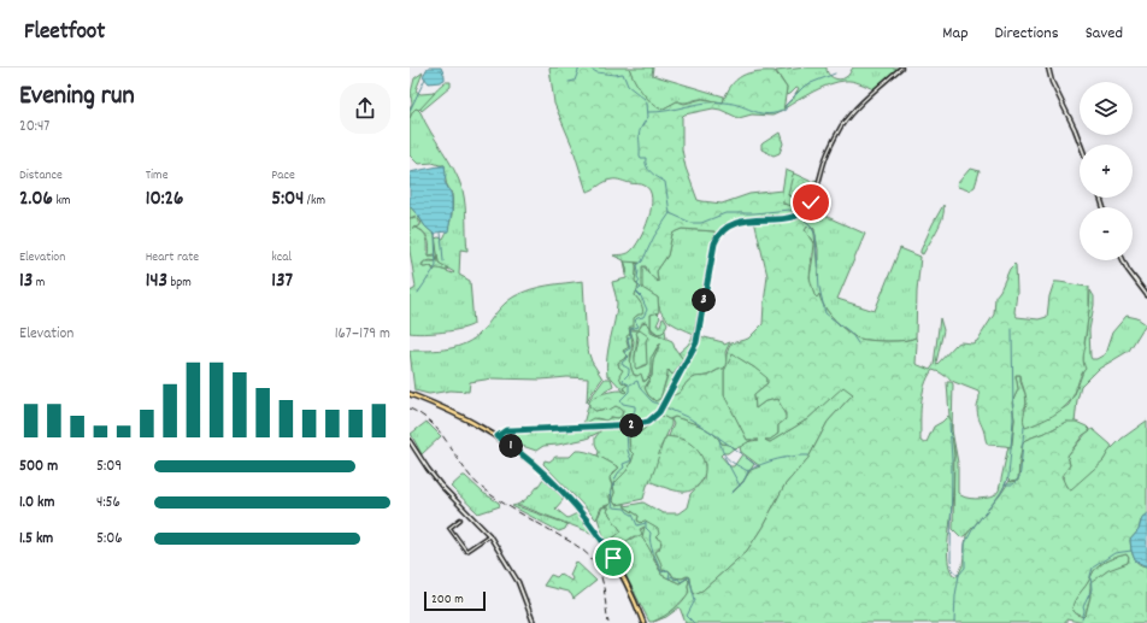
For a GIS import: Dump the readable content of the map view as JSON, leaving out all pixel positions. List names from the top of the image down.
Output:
{
  "scale_bar": "200 m",
  "page": {
    "header": "Fleetfoot",
    "nav": ["Map", "Directions", "Saved"],
    "heading": ["Evening run", "20:47"],
    "map_buttons": ["+", "−"],
    "stats": [
      ["Distance", "2.06 km"],
      ["Time", "10:26"],
      ["Pace", "5:04 /km"],
      ["Elevation", "13 m"],
      ["Heart rate", "143 bpm"],
      ["kcal", "137"]
    ],
    "pins": ["3", "2", "1"],
    "chart": ["Elevation", "167–179 m"],
    "list": [
      {
        "name": "500 m",
        "note": "5:09"
      },
      {
        "name": "1.0 km",
        "note": "4:56"
      },
      {
        "name": "1.5 km",
        "note": "5:06"
      }
    ],
    "scale": "200 m"
  }
}
